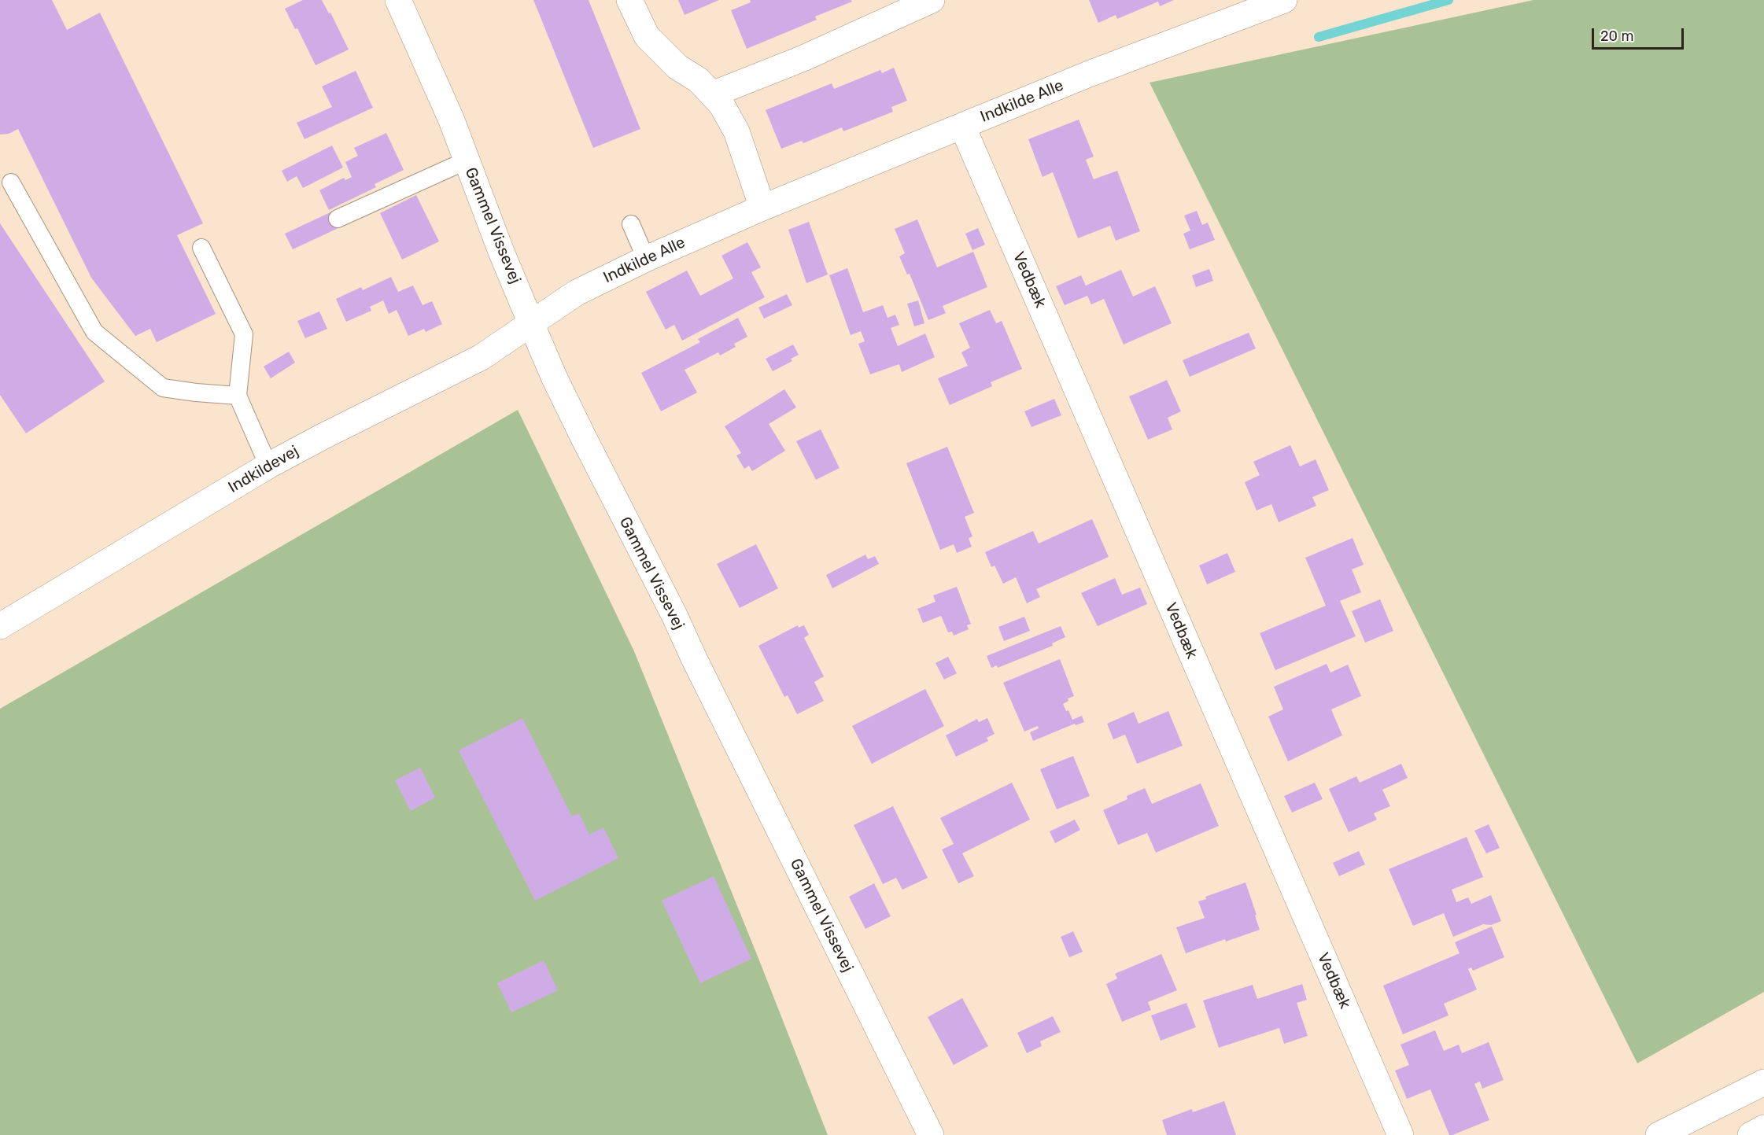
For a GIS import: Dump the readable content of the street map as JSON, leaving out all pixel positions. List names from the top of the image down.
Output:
{
  "streets": {
    "street": [
      "Indkilde Alle",
      "Gammel Vissevej",
      "Vedbæk",
      "Indkildevej"
    ]
  },
  "crossings": [
    ["Indkilde Alle", "Gammel Vissevej"],
    ["Indkilde Alle", "Vedbæk"],
    ["Indkilde Alle", "Indkildevej"],
    ["Gammel Vissevej", "Indkildevej"]
  ],
  "scale_bar": "20 m"
}
